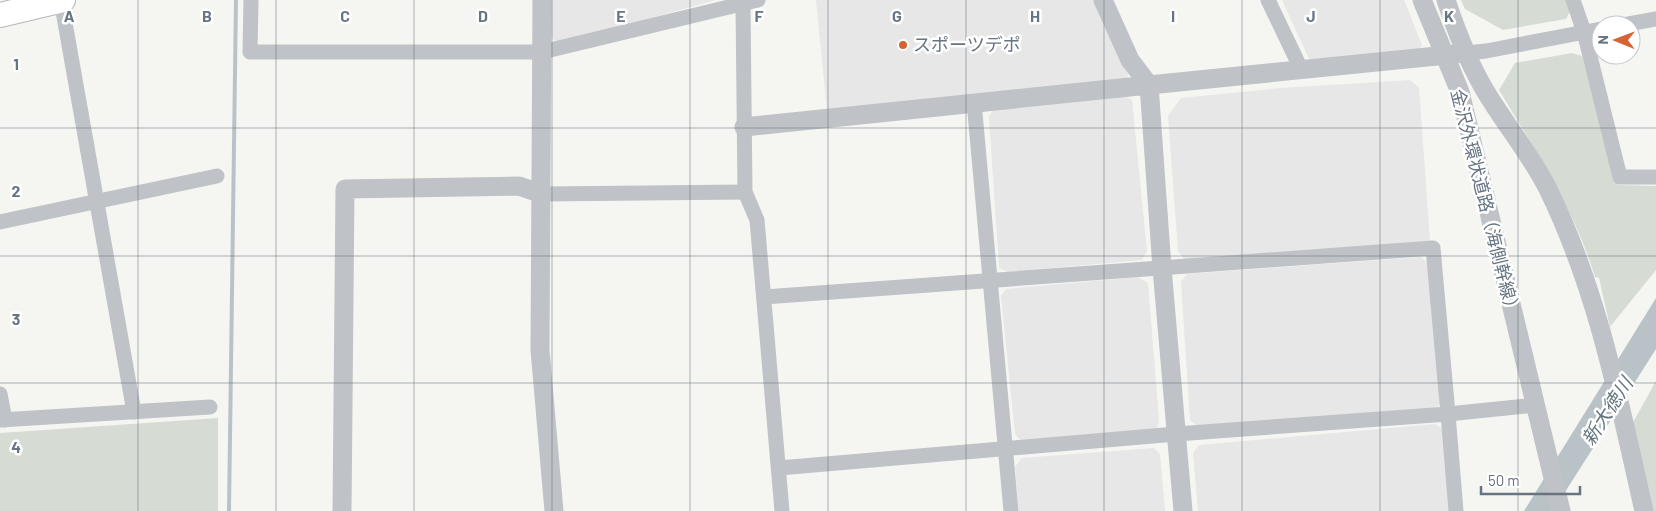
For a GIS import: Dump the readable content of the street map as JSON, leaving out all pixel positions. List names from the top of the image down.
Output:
{
  "streets": {
    "street": ["金沢外環状道路（海側幹線）"]
  },
  "water": ["新大徳川"],
  "places": ["スポーツデポ"],
  "scale_bar": "50 m",
  "north": "left",
  "grid": {
    "columns": [
      "A",
      "B",
      "C",
      "D",
      "E",
      "F",
      "G",
      "H",
      "I",
      "J",
      "K"
    ],
    "rows": [
      "1",
      "2",
      "3",
      "4"
    ]
  }
}
